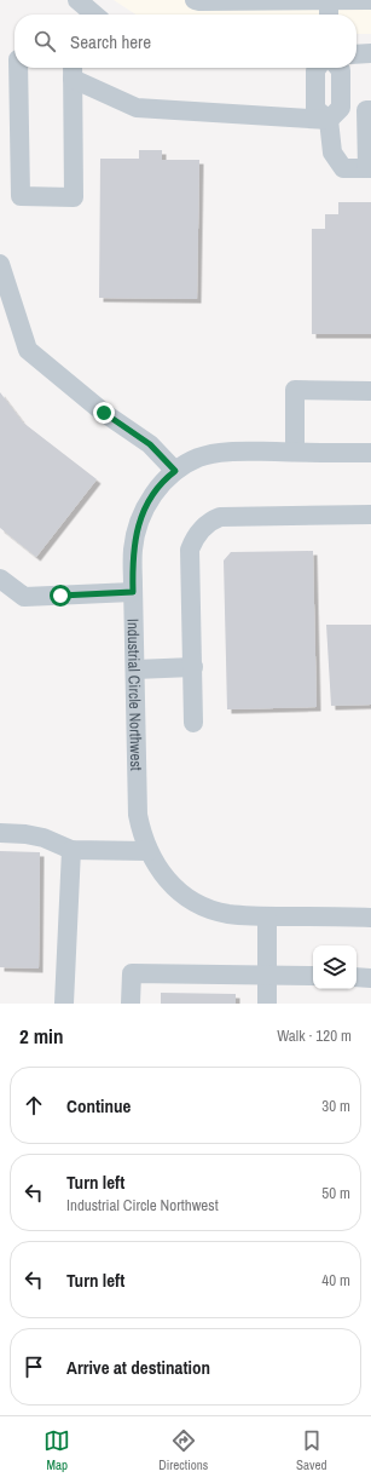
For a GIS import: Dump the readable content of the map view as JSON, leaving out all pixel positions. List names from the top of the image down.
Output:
{
  "streets": {
    "street": ["Industrial Circle Northwest"]
  },
  "page": {
    "search": "Search here",
    "heading": ["2 min", "Walk · 120 m"],
    "list": [
      ["Continue", "30 m"],
      ["Turn left", "Industrial Circle Northwest", "50 m"],
      ["Turn left", "40 m"],
      "Arrive at destination"
    ],
    "nav": ["Map", "Directions", "Saved"]
  }
}
